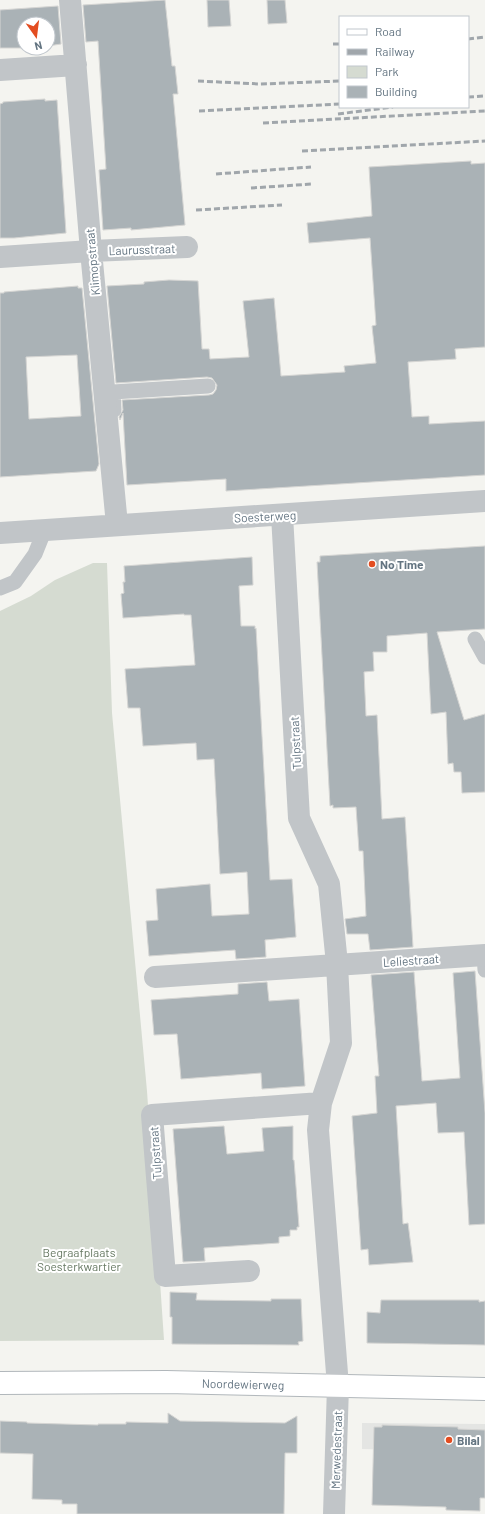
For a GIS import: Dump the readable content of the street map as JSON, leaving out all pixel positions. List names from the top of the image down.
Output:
{
  "streets": {
    "street": [
      "Laurusstraat",
      "Klimopstraat",
      "Soesterweg",
      "Tulpstraat",
      "Leliestraat",
      "Noordewierweg",
      "Merwedestraat"
    ]
  },
  "crossings": [
    ["Laurusstraat", "Klimopstraat"],
    ["Klimopstraat", "Soesterweg"],
    ["Soesterweg", "Tulpstraat"],
    ["Tulpstraat", "Leliestraat"],
    ["Tulpstraat", "Noordewierweg"],
    ["Tulpstraat", "Merwedestraat"],
    ["Noordewierweg", "Merwedestraat"]
  ],
  "parks": ["Begraafplaats Soesterkwartier"],
  "places": ["No Time", "Bilal"],
  "legend": [
    "Road",
    "Railway",
    "Park",
    "Building"
  ],
  "north": "bottom"
}
